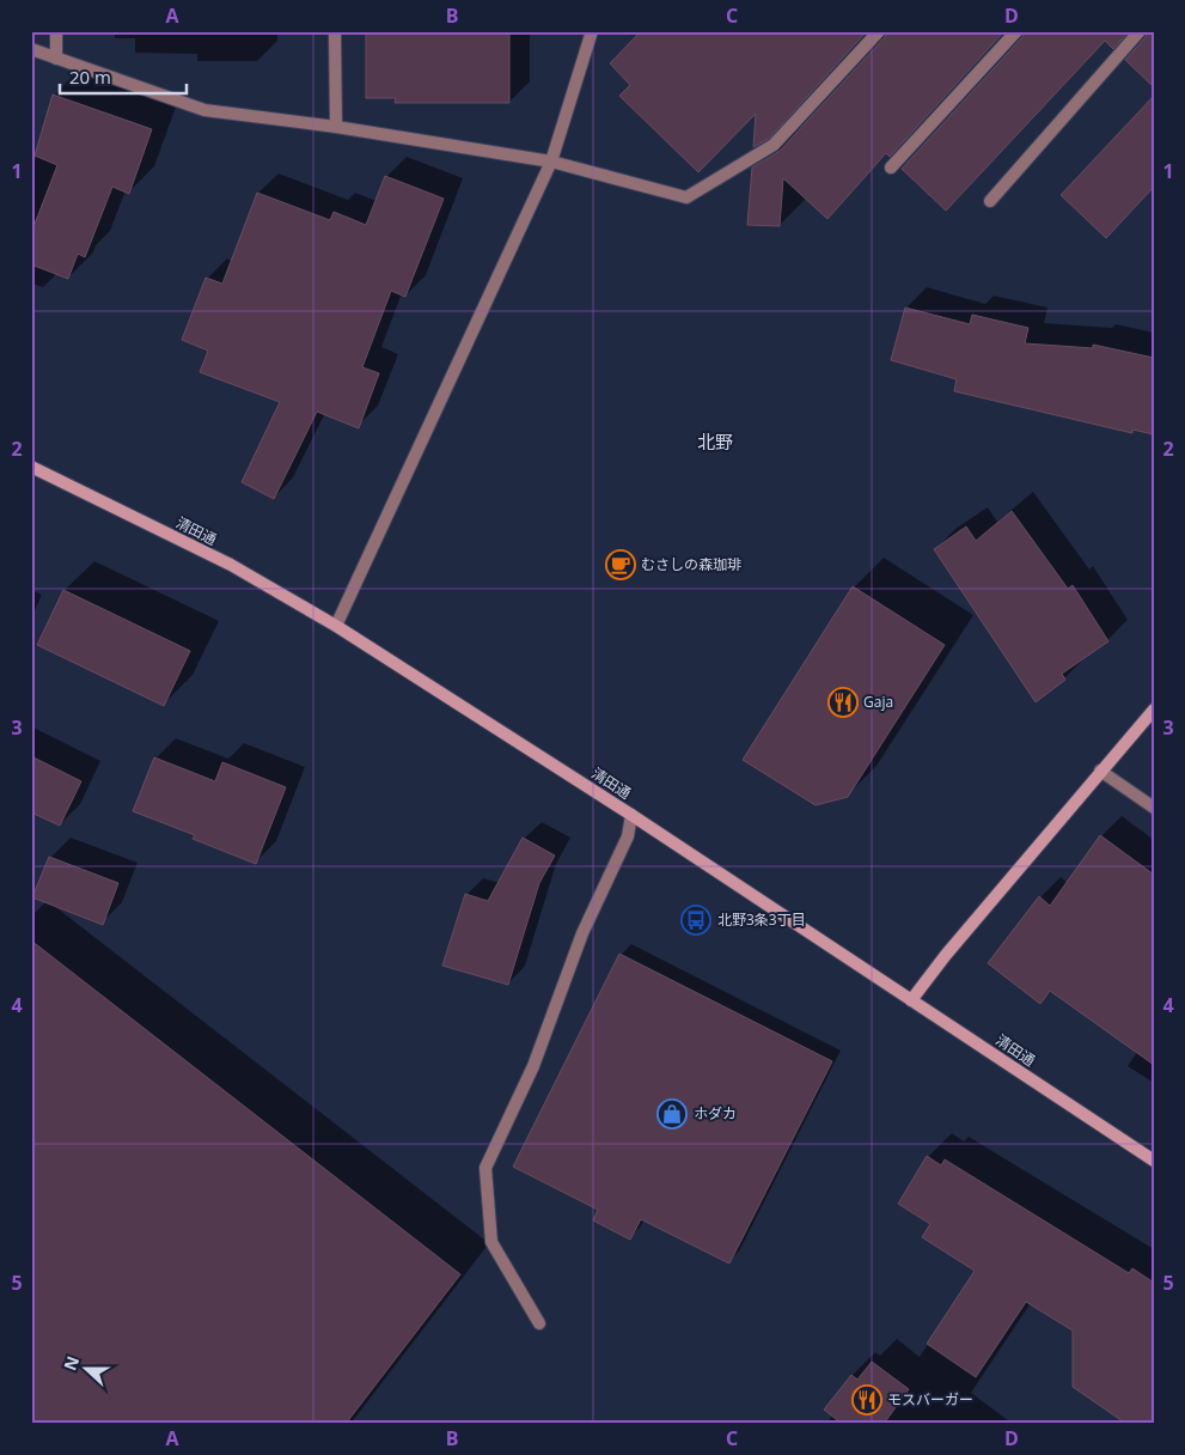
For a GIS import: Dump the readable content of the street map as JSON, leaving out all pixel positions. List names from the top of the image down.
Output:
{
  "streets": {
    "street": ["清田通"]
  },
  "districts": ["北野"],
  "places": {
    "cafe": ["むさしの森珈琲"],
    "restaurant": ["Gaja", "モスバーガー"],
    "bus stop": ["北野3条3丁目"],
    "shop": ["ホダカ"]
  },
  "scale_bar": "20 m",
  "north": "left",
  "grid": {
    "columns": [
      "A",
      "B",
      "C",
      "D"
    ],
    "rows": [
      "1",
      "2",
      "3",
      "4",
      "5"
    ]
  }
}
